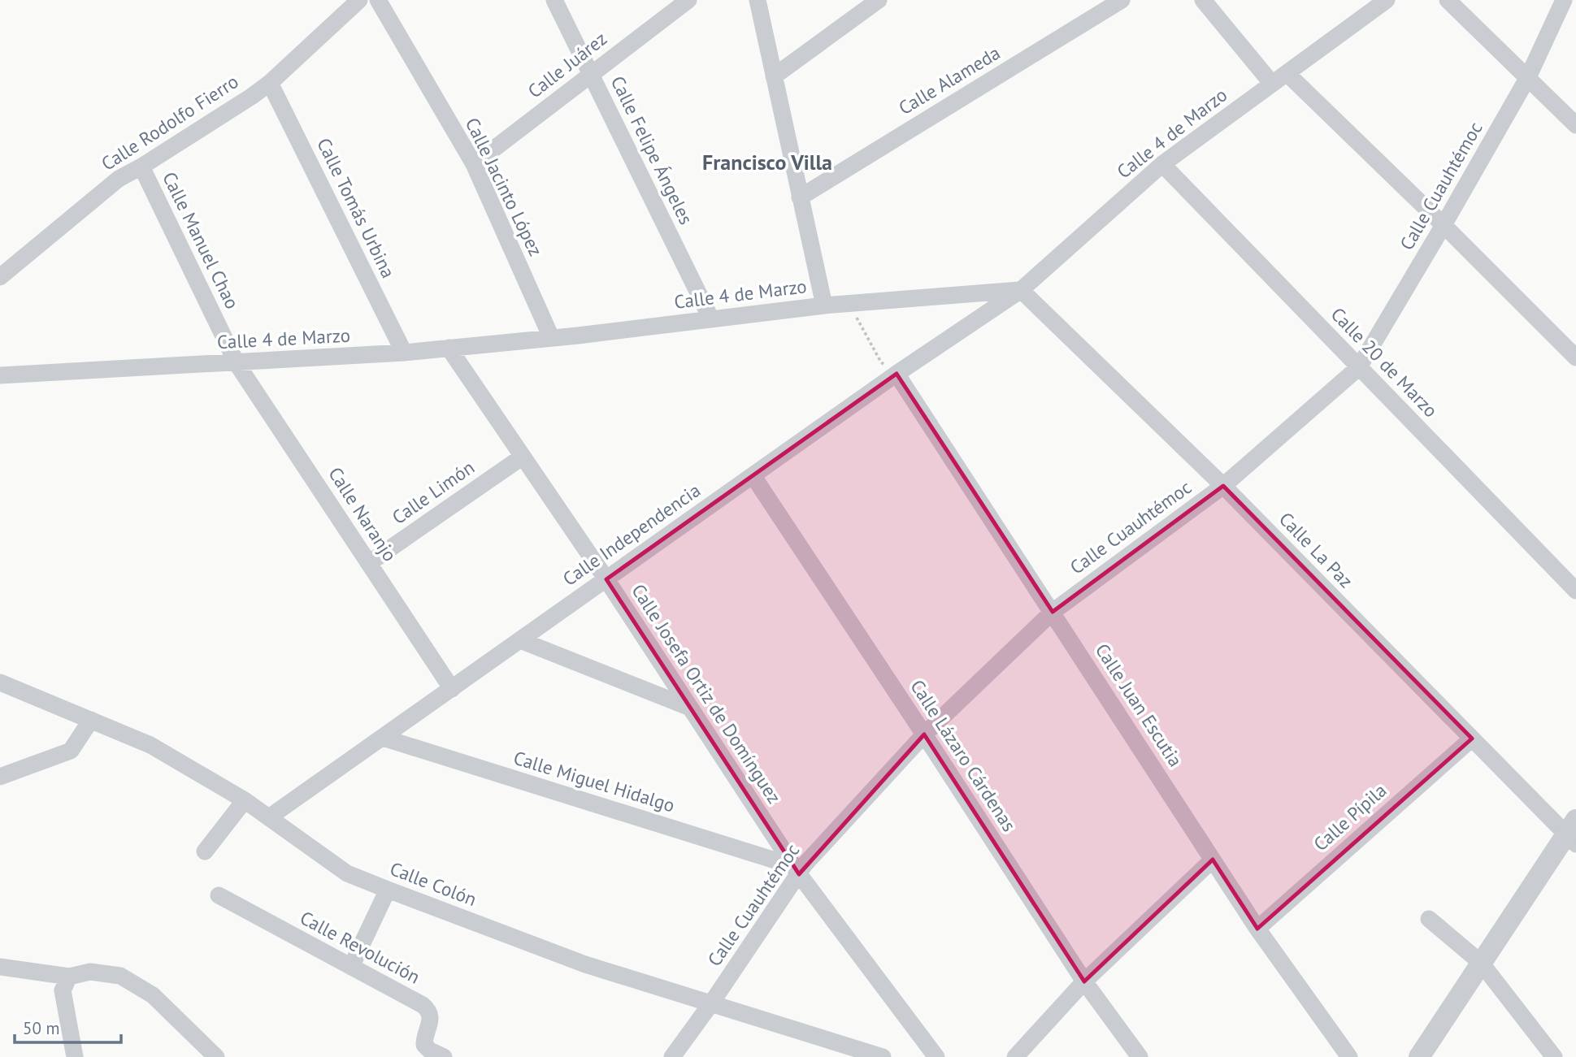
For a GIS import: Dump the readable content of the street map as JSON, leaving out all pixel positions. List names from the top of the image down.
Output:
{
  "streets": {
    "street": [
      "Calle Juárez",
      "Calle Alameda",
      "Calle Rodolfo Fierro",
      "Calle 4 de Marzo",
      "Calle Felipe Ángeles",
      "Calle Cuauhtémoc",
      "Calle Jacinto López",
      "Calle Tomás Urbina",
      "Calle Manuel Chao",
      "Calle 20 de Marzo",
      "Calle Limón",
      "Calle Naranjo",
      "Calle Independencia",
      "Calle La Paz",
      "Calle Josefa Ortiz de Domínguez",
      "Calle Juan Escutia",
      "Calle Lázaro Cárdenas",
      "Calle Miguel Hidalgo",
      "Calle Pípila",
      "Calle Colón",
      "Calle Revolución"
    ]
  },
  "crossings": [
    ["Calle Juárez", "Calle Felipe Ángeles"],
    ["Calle Juárez", "Calle Jacinto López"],
    ["Calle Rodolfo Fierro", "Calle Tomás Urbina"],
    ["Calle Rodolfo Fierro", "Calle Manuel Chao"],
    ["Calle 4 de Marzo", "Calle Felipe Ángeles"],
    ["Calle 4 de Marzo", "Calle Jacinto López"],
    ["Calle 4 de Marzo", "Calle Tomás Urbina"],
    ["Calle 4 de Marzo", "Calle Manuel Chao"],
    ["Calle 4 de Marzo", "Calle 20 de Marzo"],
    ["Calle 4 de Marzo", "Calle Naranjo"],
    ["Calle 4 de Marzo", "Calle Independencia"],
    ["Calle 4 de Marzo", "Calle La Paz"],
    ["Calle 4 de Marzo", "Calle Josefa Ortiz de Domínguez"],
    ["Calle Cuauhtémoc", "Calle 20 de Marzo"],
    ["Calle Cuauhtémoc", "Calle La Paz"],
    ["Calle Cuauhtémoc", "Calle Josefa Ortiz de Domínguez"],
    ["Calle Cuauhtémoc", "Calle Juan Escutia"],
    ["Calle Cuauhtémoc", "Calle Lázaro Cárdenas"],
    ["Calle Cuauhtémoc", "Calle Miguel Hidalgo"],
    ["Calle Cuauhtémoc", "Calle Colón"],
    ["Calle Manuel Chao", "Calle Naranjo"],
    ["Calle Limón", "Calle Naranjo"],
    ["Calle Limón", "Calle Josefa Ortiz de Domínguez"],
    ["Calle Naranjo", "Calle Independencia"],
    ["Calle Independencia", "Calle La Paz"],
    ["Calle Independencia", "Calle Josefa Ortiz de Domínguez"],
    ["Calle Independencia", "Calle Juan Escutia"],
    ["Calle Independencia", "Calle Lázaro Cárdenas"],
    ["Calle Independencia", "Calle Miguel Hidalgo"],
    ["Calle Independencia", "Calle Colón"],
    ["Calle La Paz", "Calle Pípila"],
    ["Calle Josefa Ortiz de Domínguez", "Calle Miguel Hidalgo"],
    ["Calle Juan Escutia", "Calle Pípila"]
  ],
  "districts": ["Francisco Villa"],
  "scale_bar": "50 m"
}
